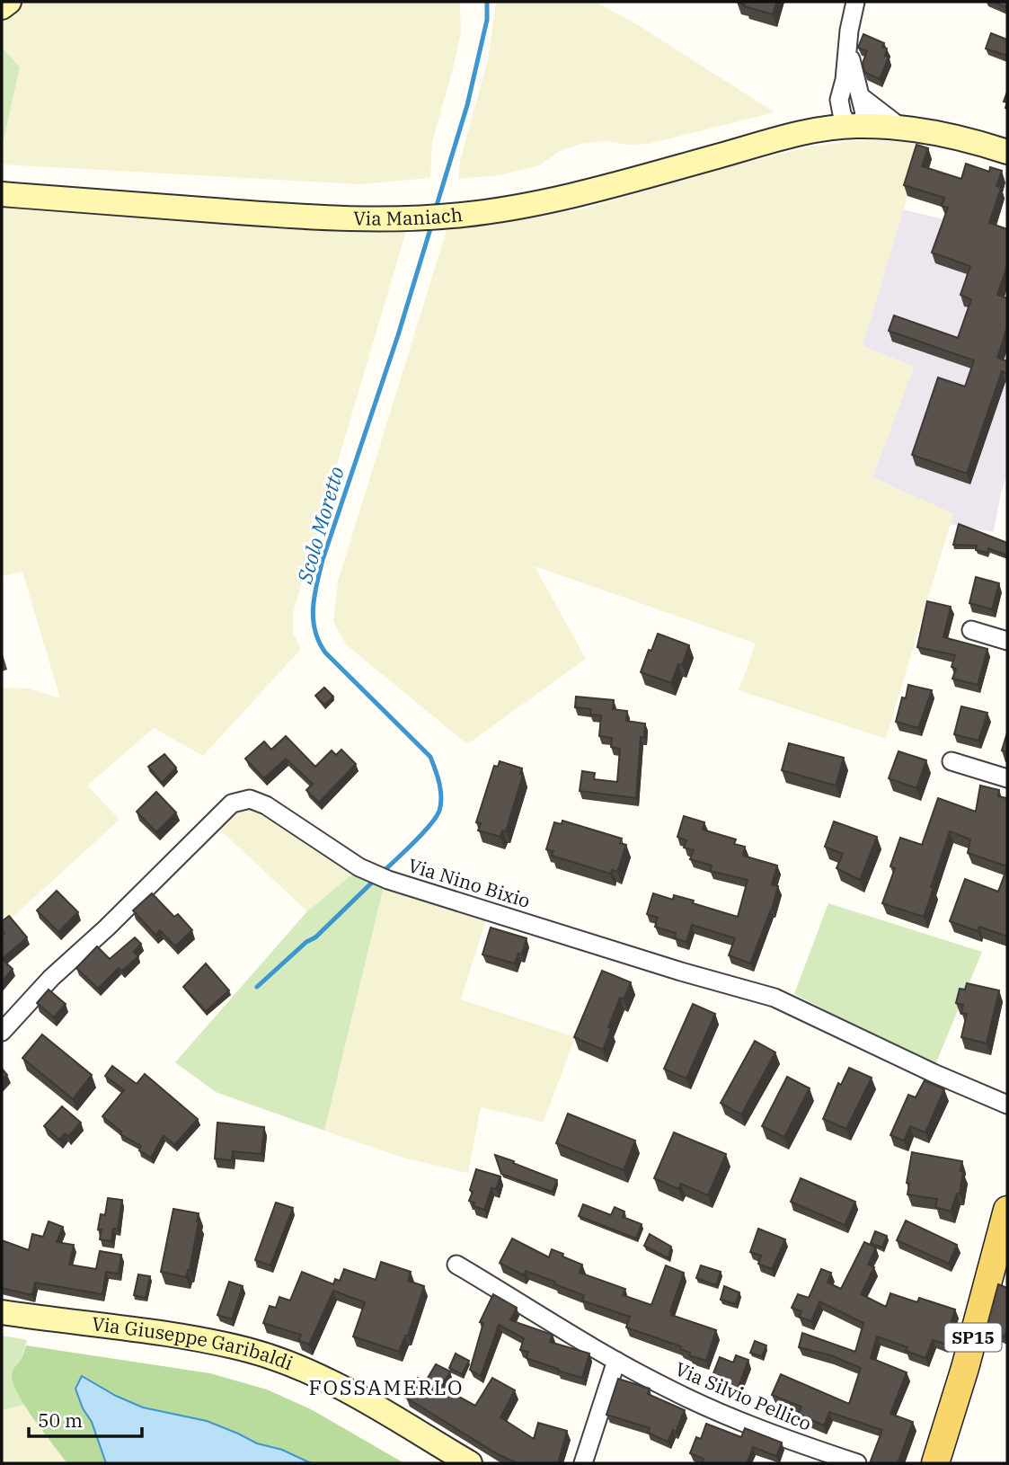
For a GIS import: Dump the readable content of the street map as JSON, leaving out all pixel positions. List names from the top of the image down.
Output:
{
  "streets": {
    "main road": ["Via Maniach", "SP15", "Via Giuseppe Garibaldi"],
    "street": ["Via Nino Bixio", "Via Silvio Pellico"]
  },
  "districts": ["FOSSAMERLO"],
  "water": ["Scolo Moretto"],
  "scale_bar": "50 m"
}
